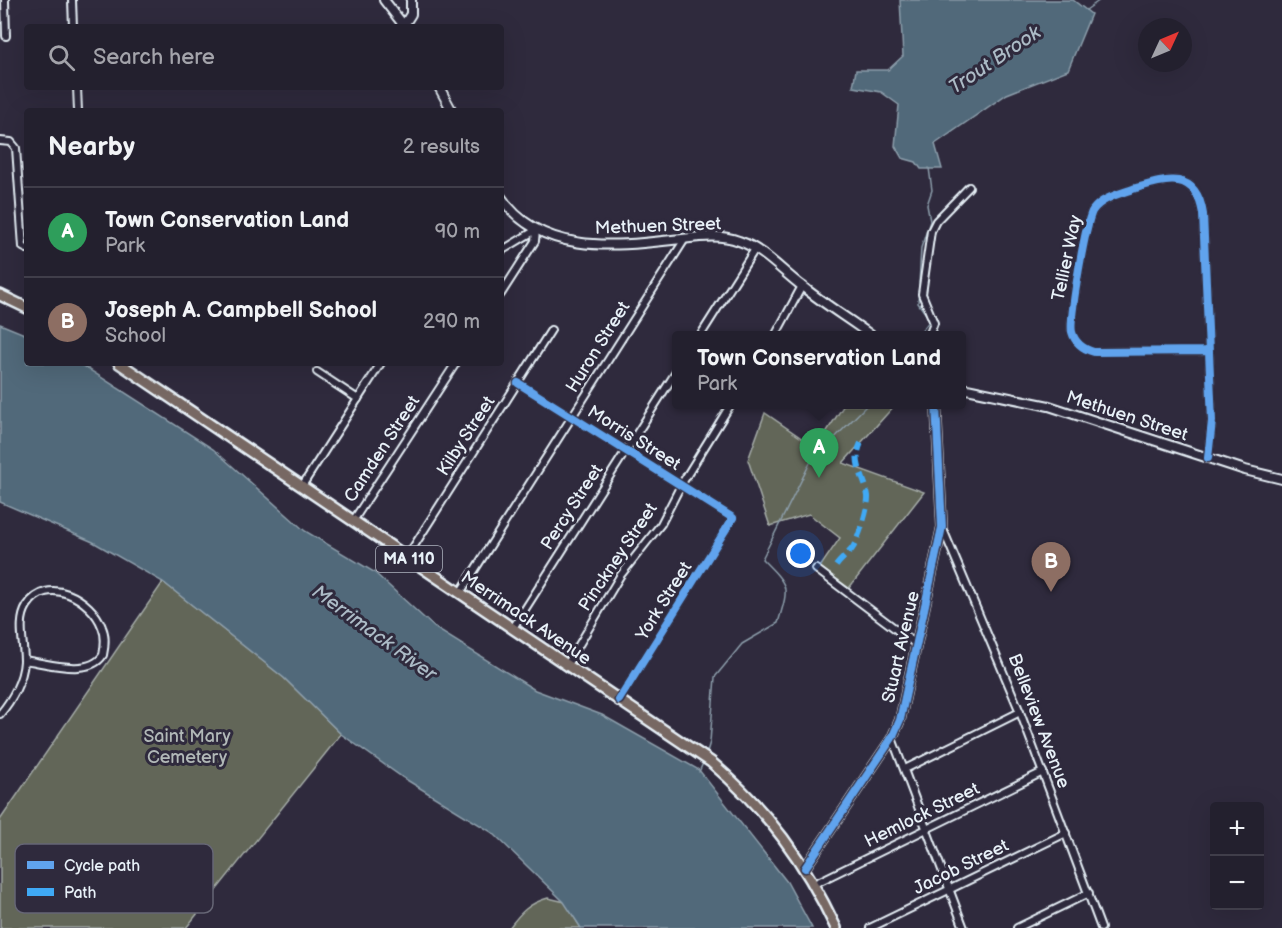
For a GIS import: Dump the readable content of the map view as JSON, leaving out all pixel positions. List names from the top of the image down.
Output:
{
  "streets": {
    "main road": ["MA 110", "Merrimack Avenue"],
    "street": [
      "Methuen Street",
      "Tellier Way",
      "Huron Street",
      "Kilby Street",
      "Morris Street",
      "Camden Street",
      "Percy Street",
      "Pinckney Street",
      "York Street",
      "Stuart Avenue",
      "Belleview Avenue",
      "Hemlock Street",
      "Jacob Street"
    ]
  },
  "crossings": [
    ["Methuen Street", "Tellier Way"],
    ["Methuen Street", "Huron Street"],
    ["Huron Street", "Morris Street"],
    ["Huron Street", "Merrimack Avenue"],
    ["Kilby Street", "Morris Street"],
    ["Kilby Street", "Merrimack Avenue"],
    ["Morris Street", "Percy Street"],
    ["Morris Street", "Pinckney Street"],
    ["Morris Street", "York Street"],
    ["Camden Street", "Merrimack Avenue"],
    ["Percy Street", "Merrimack Avenue"],
    ["Pinckney Street", "Merrimack Avenue"],
    ["York Street", "Merrimack Avenue"],
    ["Merrimack Avenue", "Stuart Avenue"],
    ["Merrimack Avenue", "Hemlock Street"],
    ["Stuart Avenue", "Belleview Avenue"],
    ["Belleview Avenue", "Hemlock Street"],
    ["Belleview Avenue", "Jacob Street"]
  ],
  "water": ["Trout Brook", "Merrimack River"],
  "parks": ["Saint Mary Cemetery"],
  "legend": ["Cycle path", "Path"],
  "north": "top right",
  "page": {
    "search": "Search here",
    "heading": ["Nearby", "2 results"],
    "list": [
      {
        "mark": "A",
        "name": "Town Conservation Land",
        "note": "Park",
        "value": "90 m"
      },
      {
        "mark": "B",
        "name": "Joseph A. Campbell School",
        "note": "School",
        "value": "290 m"
      }
    ],
    "popup": ["Town Conservation Land", "Park"],
    "pins": ["A", "B"],
    "map_buttons": ["+", "−"]
  }
}
